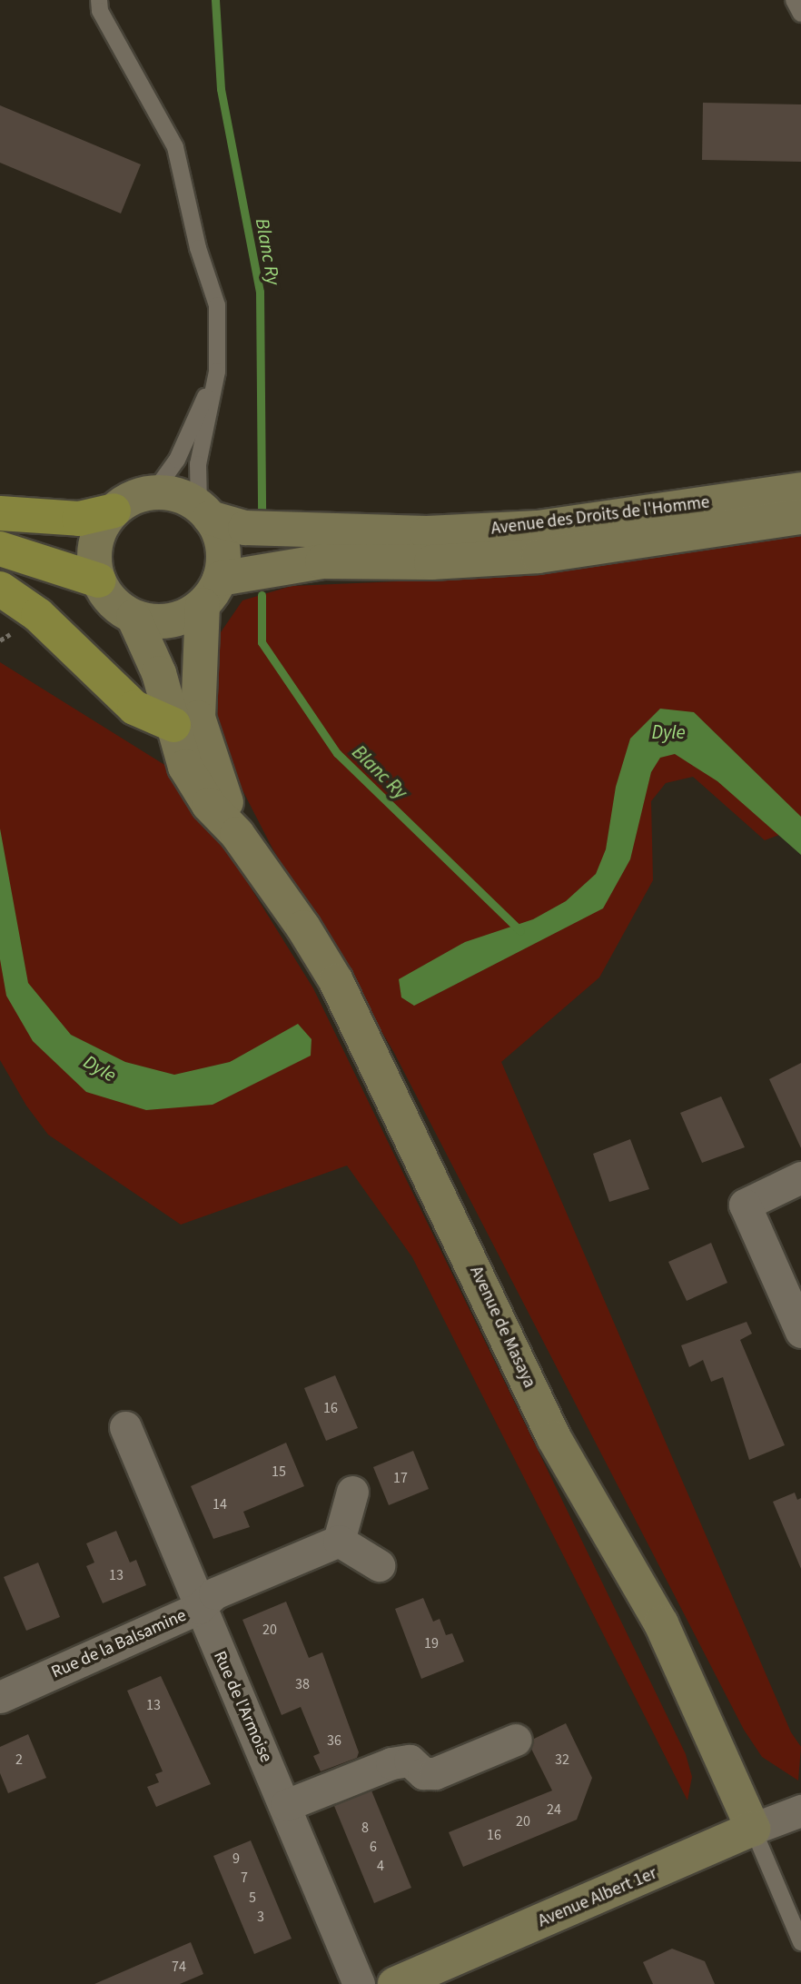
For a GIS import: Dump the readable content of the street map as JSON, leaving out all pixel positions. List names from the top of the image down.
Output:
{
  "streets": {
    "main road": ["Avenue des Droits de l'Homme", "Avenue de Masaya", "Avenue Albert 1er"],
    "street": ["Rue de la Balsamine", "Rue de l'Armoise"]
  },
  "crossings": [
    ["Avenue des Droits de l'Homme", "Avenue de Masaya"],
    ["Avenue de Masaya", "Avenue Albert 1er"],
    ["Rue de la Balsamine", "Rue de l'Armoise"]
  ],
  "water": ["Blanc Ry", "Dyle"],
  "house_numbers": [
    "16",
    "15",
    "17",
    "14",
    "13",
    "20",
    "19",
    "38",
    "13",
    "36",
    "2",
    "32",
    "24",
    "20",
    "8",
    "16",
    "6",
    "9",
    "4",
    "7",
    "5",
    "3",
    "74"
  ]
}
